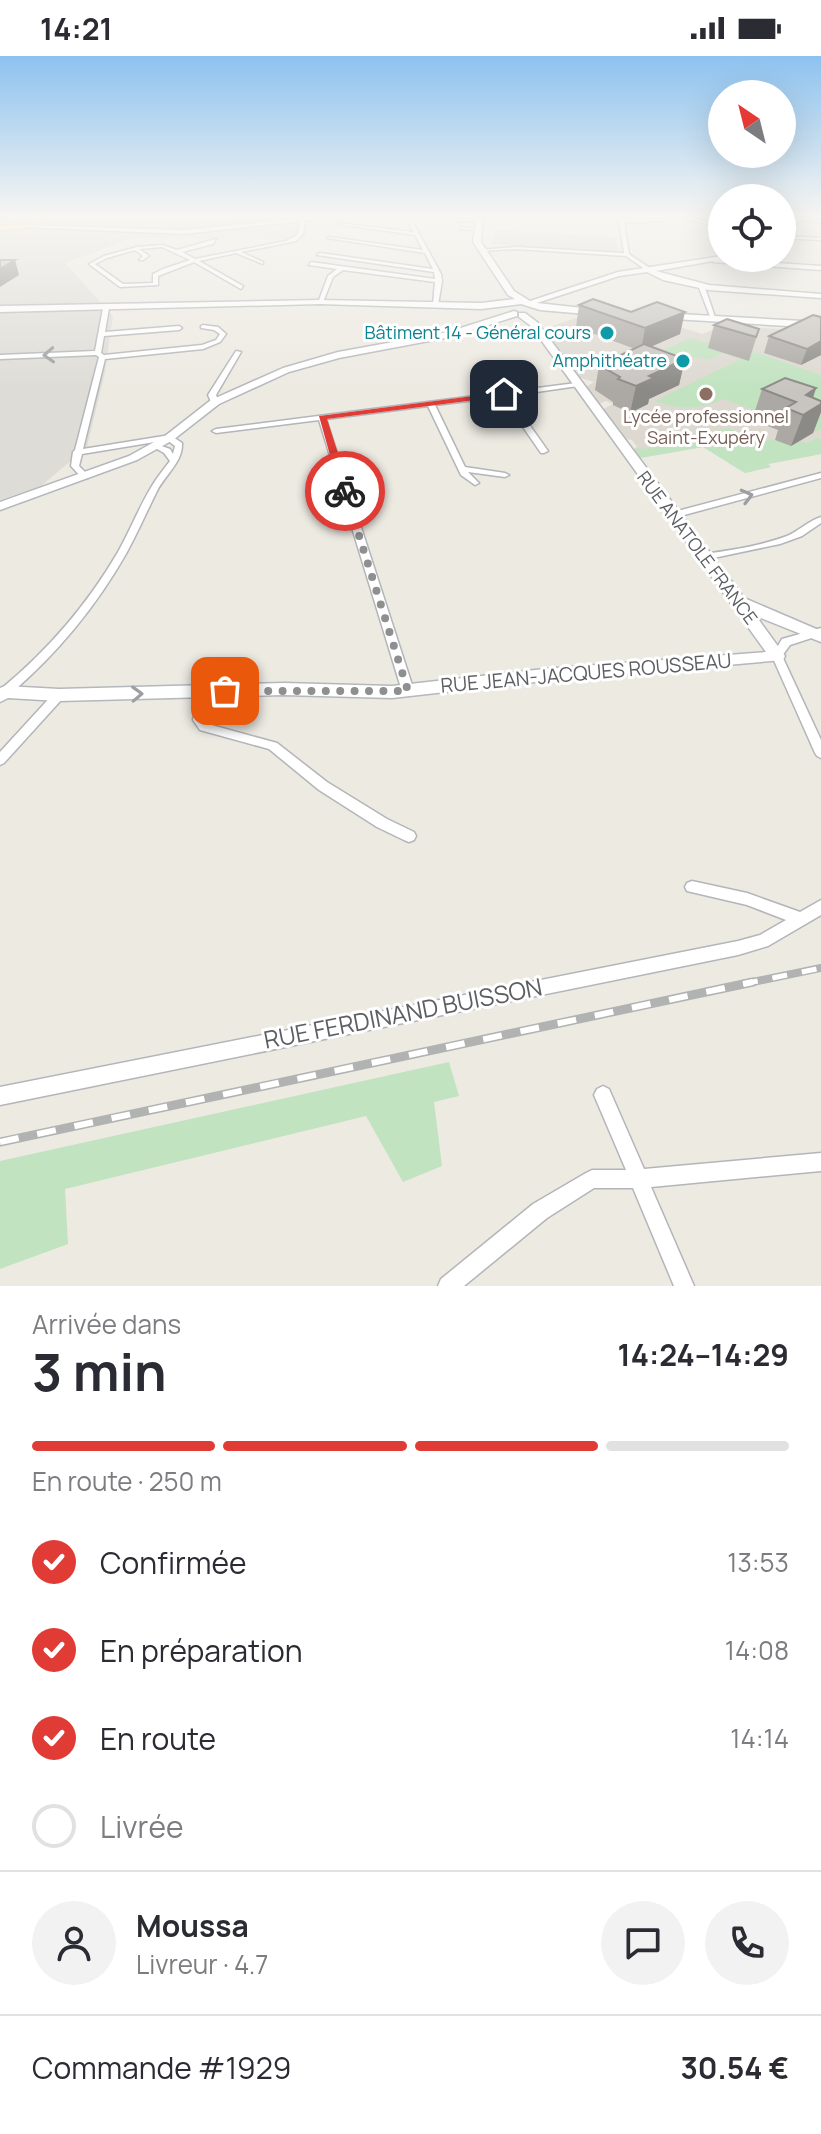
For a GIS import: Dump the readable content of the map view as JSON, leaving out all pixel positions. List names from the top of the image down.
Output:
{
  "streets": {
    "street": ["RUE ANATOLE FRANCE", "RUE JEAN-JACQUES ROUSSEAU", "RUE FERDINAND BUISSON"]
  },
  "crossings": [
    ["RUE ANATOLE FRANCE", "RUE JEAN-JACQUES ROUSSEAU"]
  ],
  "places": ["Bâtiment 14 - Général cours", "Amphithéatre", "Lycée professionnel Saint-Exupéry"],
  "north": "top left",
  "page": {
    "status": "14:21",
    "heading": ["3 min", "Arrivée dans", "14:24–14:29"],
    "panel": [
      "Moussa",
      "Livreur · 4.7",
      "Commande #1929",
      "30.54 €"
    ],
    "bar": "En route · 250 m",
    "list": [
      ["Confirmée", "13:53"],
      ["En préparation", "14:08"],
      ["En route", "14:14"],
      "Livrée"
    ]
  }
}
